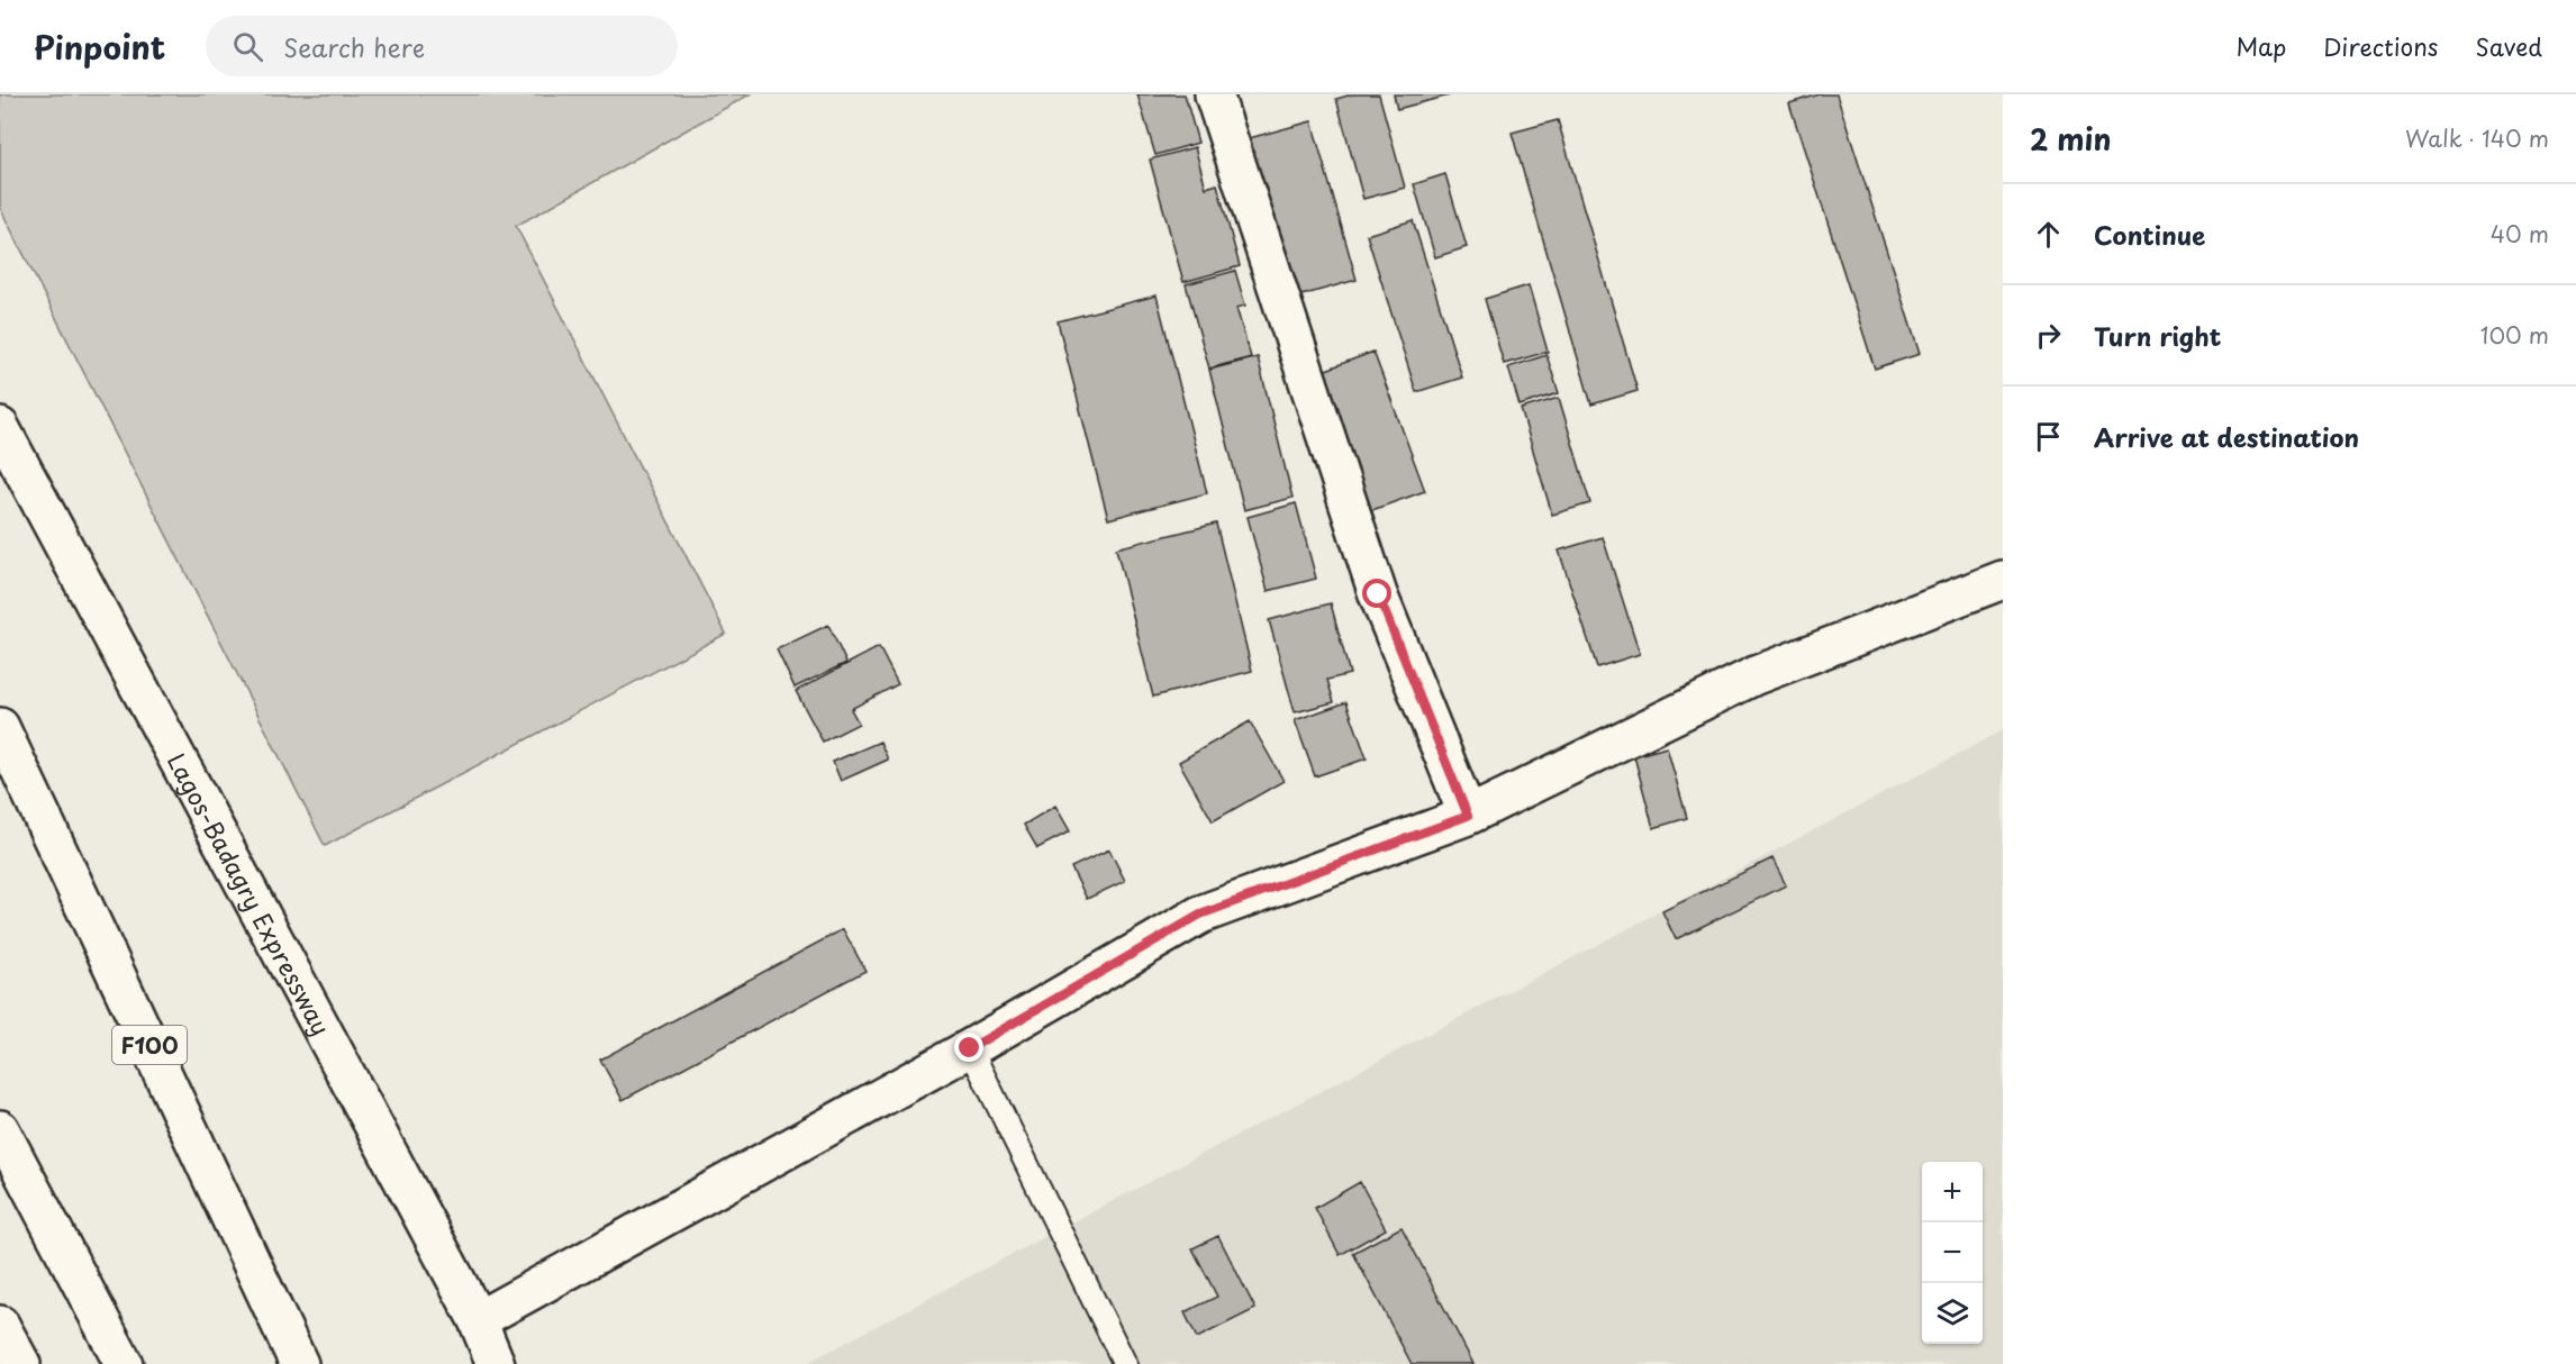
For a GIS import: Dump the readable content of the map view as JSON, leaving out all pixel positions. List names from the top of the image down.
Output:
{
  "streets": {
    "main road": ["Lagos-Badagry Expressway", "F100"]
  },
  "page": {
    "header": "Pinpoint",
    "search": "Search here",
    "nav": ["Map", "Directions", "Saved"],
    "heading": ["2 min", "Walk · 140 m"],
    "list": [
      ["Continue", "40 m"],
      ["Turn right", "100 m"],
      "Arrive at destination"
    ],
    "map_buttons": ["+", "−"]
  }
}
